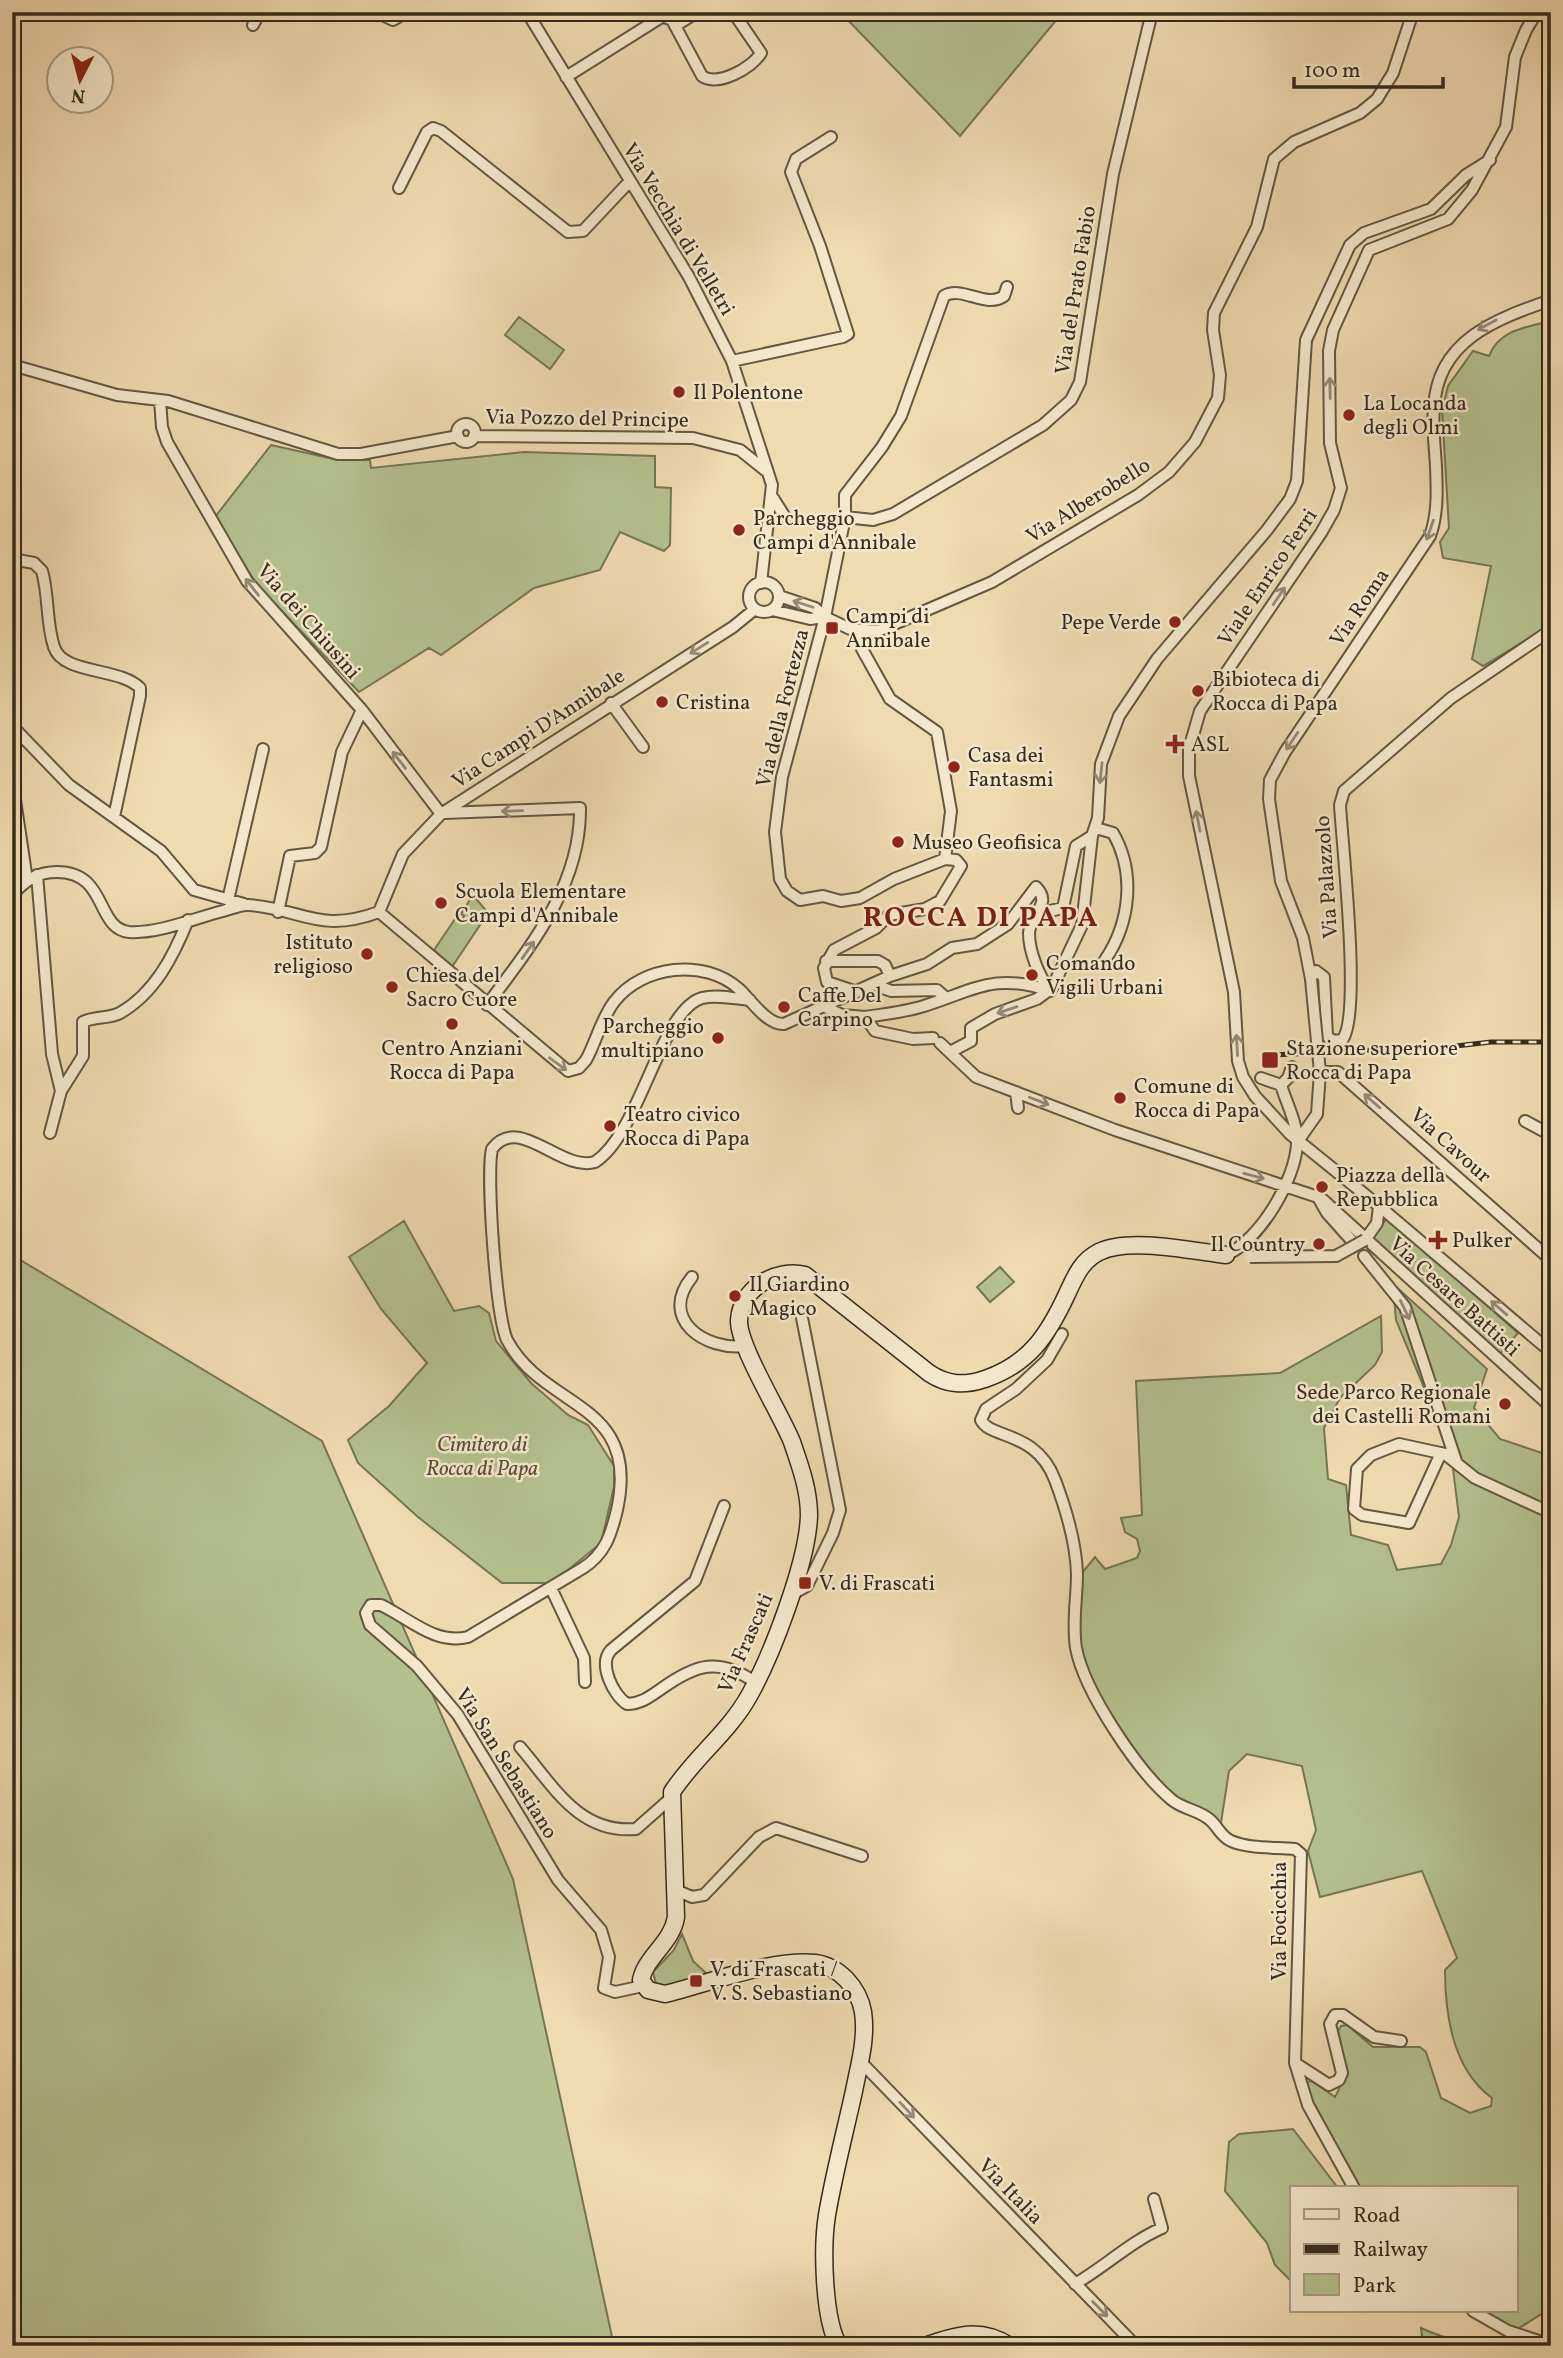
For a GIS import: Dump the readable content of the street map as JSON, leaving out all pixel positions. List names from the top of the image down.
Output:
{
  "streets": {
    "main road": ["Via Frascati"],
    "street": [
      "Via Vecchia di Velletri",
      "Via del Prato Fabio",
      "Via Pozzo del Principe",
      "Via Alberobello",
      "Viale Enrico Ferri",
      "Via Roma",
      "Via dei Chiusini",
      "Via della Fortezza",
      "Via Campi D'Annibale",
      "Via Palazzolo",
      "Via Cavour",
      "Via Cesare Battisti",
      "Via San Sebastiano",
      "Via Focicchia",
      "Via Italia"
    ]
  },
  "crossings": [
    ["Via Vecchia di Velletri", "Via Pozzo del Principe"],
    ["Via del Prato Fabio", "Via della Fortezza"],
    ["Via Pozzo del Principe", "Via dei Chiusini"],
    ["Viale Enrico Ferri", "Via Roma"],
    ["Via Roma", "Via Palazzolo"],
    ["Via Roma", "Via Cavour"],
    ["Via dei Chiusini", "Via Campi D'Annibale"]
  ],
  "one_way": [
    "Viale Enrico Ferri",
    "Via Roma",
    "Via dei Chiusini",
    "Via Italia"
  ],
  "districts": ["ROCCA DI PAPA"],
  "parks": ["Cimitero di Rocca di Papa"],
  "places": {
    "other": [
      "Il Polentone",
      "La Locanda degli Olmi",
      "Parcheggio Campi d'Annibale",
      "Pepe Verde",
      "Bibioteca di Rocca di Papa",
      "Cristina",
      "Casa dei Fantasmi",
      "Museo Geofisica",
      "Scuola Elementare Campi d'Annibale",
      "Istituto religioso",
      "Comando Vigili Urbani",
      "Chiesa del Sacro Cuore",
      "Caffe Del Carpino",
      "Centro Anziani Rocca di Papa",
      "Parcheggio multipiano",
      "Comune di Rocca di Papa",
      "Teatro civico Rocca di Papa",
      "Piazza della Repubblica",
      "Il Country",
      "Il Giardino Magico",
      "Sede Parco Regionale dei Castelli Romani"
    ],
    "transit": [
      "Campi di Annibale",
      "Stazione superiore Rocca di Papa",
      "V. di Frascati",
      "V. di Frascati / V. S. Sebastiano"
    ],
    "health": ["ASL", "Pulker"]
  },
  "legend": ["Road", "Railway", "Park"],
  "scale_bar": "100 m",
  "north": "bottom"
}
